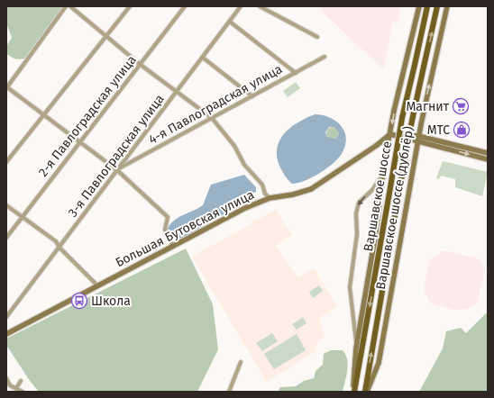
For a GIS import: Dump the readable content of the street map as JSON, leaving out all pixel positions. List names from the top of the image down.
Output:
{
  "streets": {
    "main road": ["Варшавское шоссе", "Варшавское шоссе (дублёр)", "Большая Бутовская улица"],
    "street": ["4-я Павлоградская улица", "2-я Павлоградская улица", "3-я Павлоградская улица"]
  },
  "crossings": [
    ["4-я Павлоградская улица", "3-я Павлоградская улица"],
    ["Варшавское шоссе", "Варшавское шоссе (дублёр)"],
    ["Варшавское шоссе (дублёр)", "Большая Бутовская улица"]
  ],
  "places": {
    "supermarket": ["Магнит"],
    "shop": ["МТС"],
    "bus stop": ["Школа"]
  }
}
